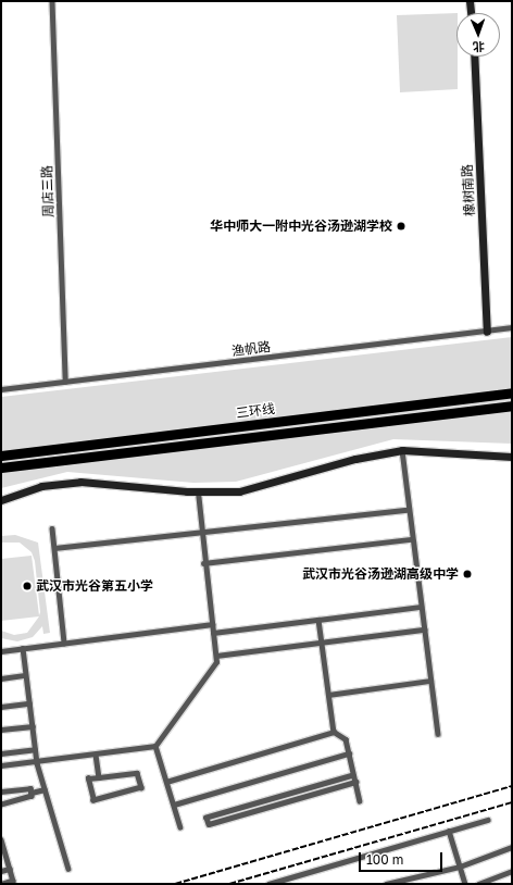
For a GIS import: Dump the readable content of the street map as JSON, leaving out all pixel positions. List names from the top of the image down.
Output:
{
  "streets": {
    "highway": ["三环线"],
    "street": ["橡树南路", "周店三路", "渔帆路"]
  },
  "crossings": [
    ["橡树南路", "渔帆路"],
    ["周店三路", "渔帆路"]
  ],
  "places": ["华中师大一附中光谷汤逊湖学校", "武汉市光谷汤逊湖高级中学", "武汉市光谷第五小学"],
  "scale_bar": "100 m",
  "north": "bottom"
}
